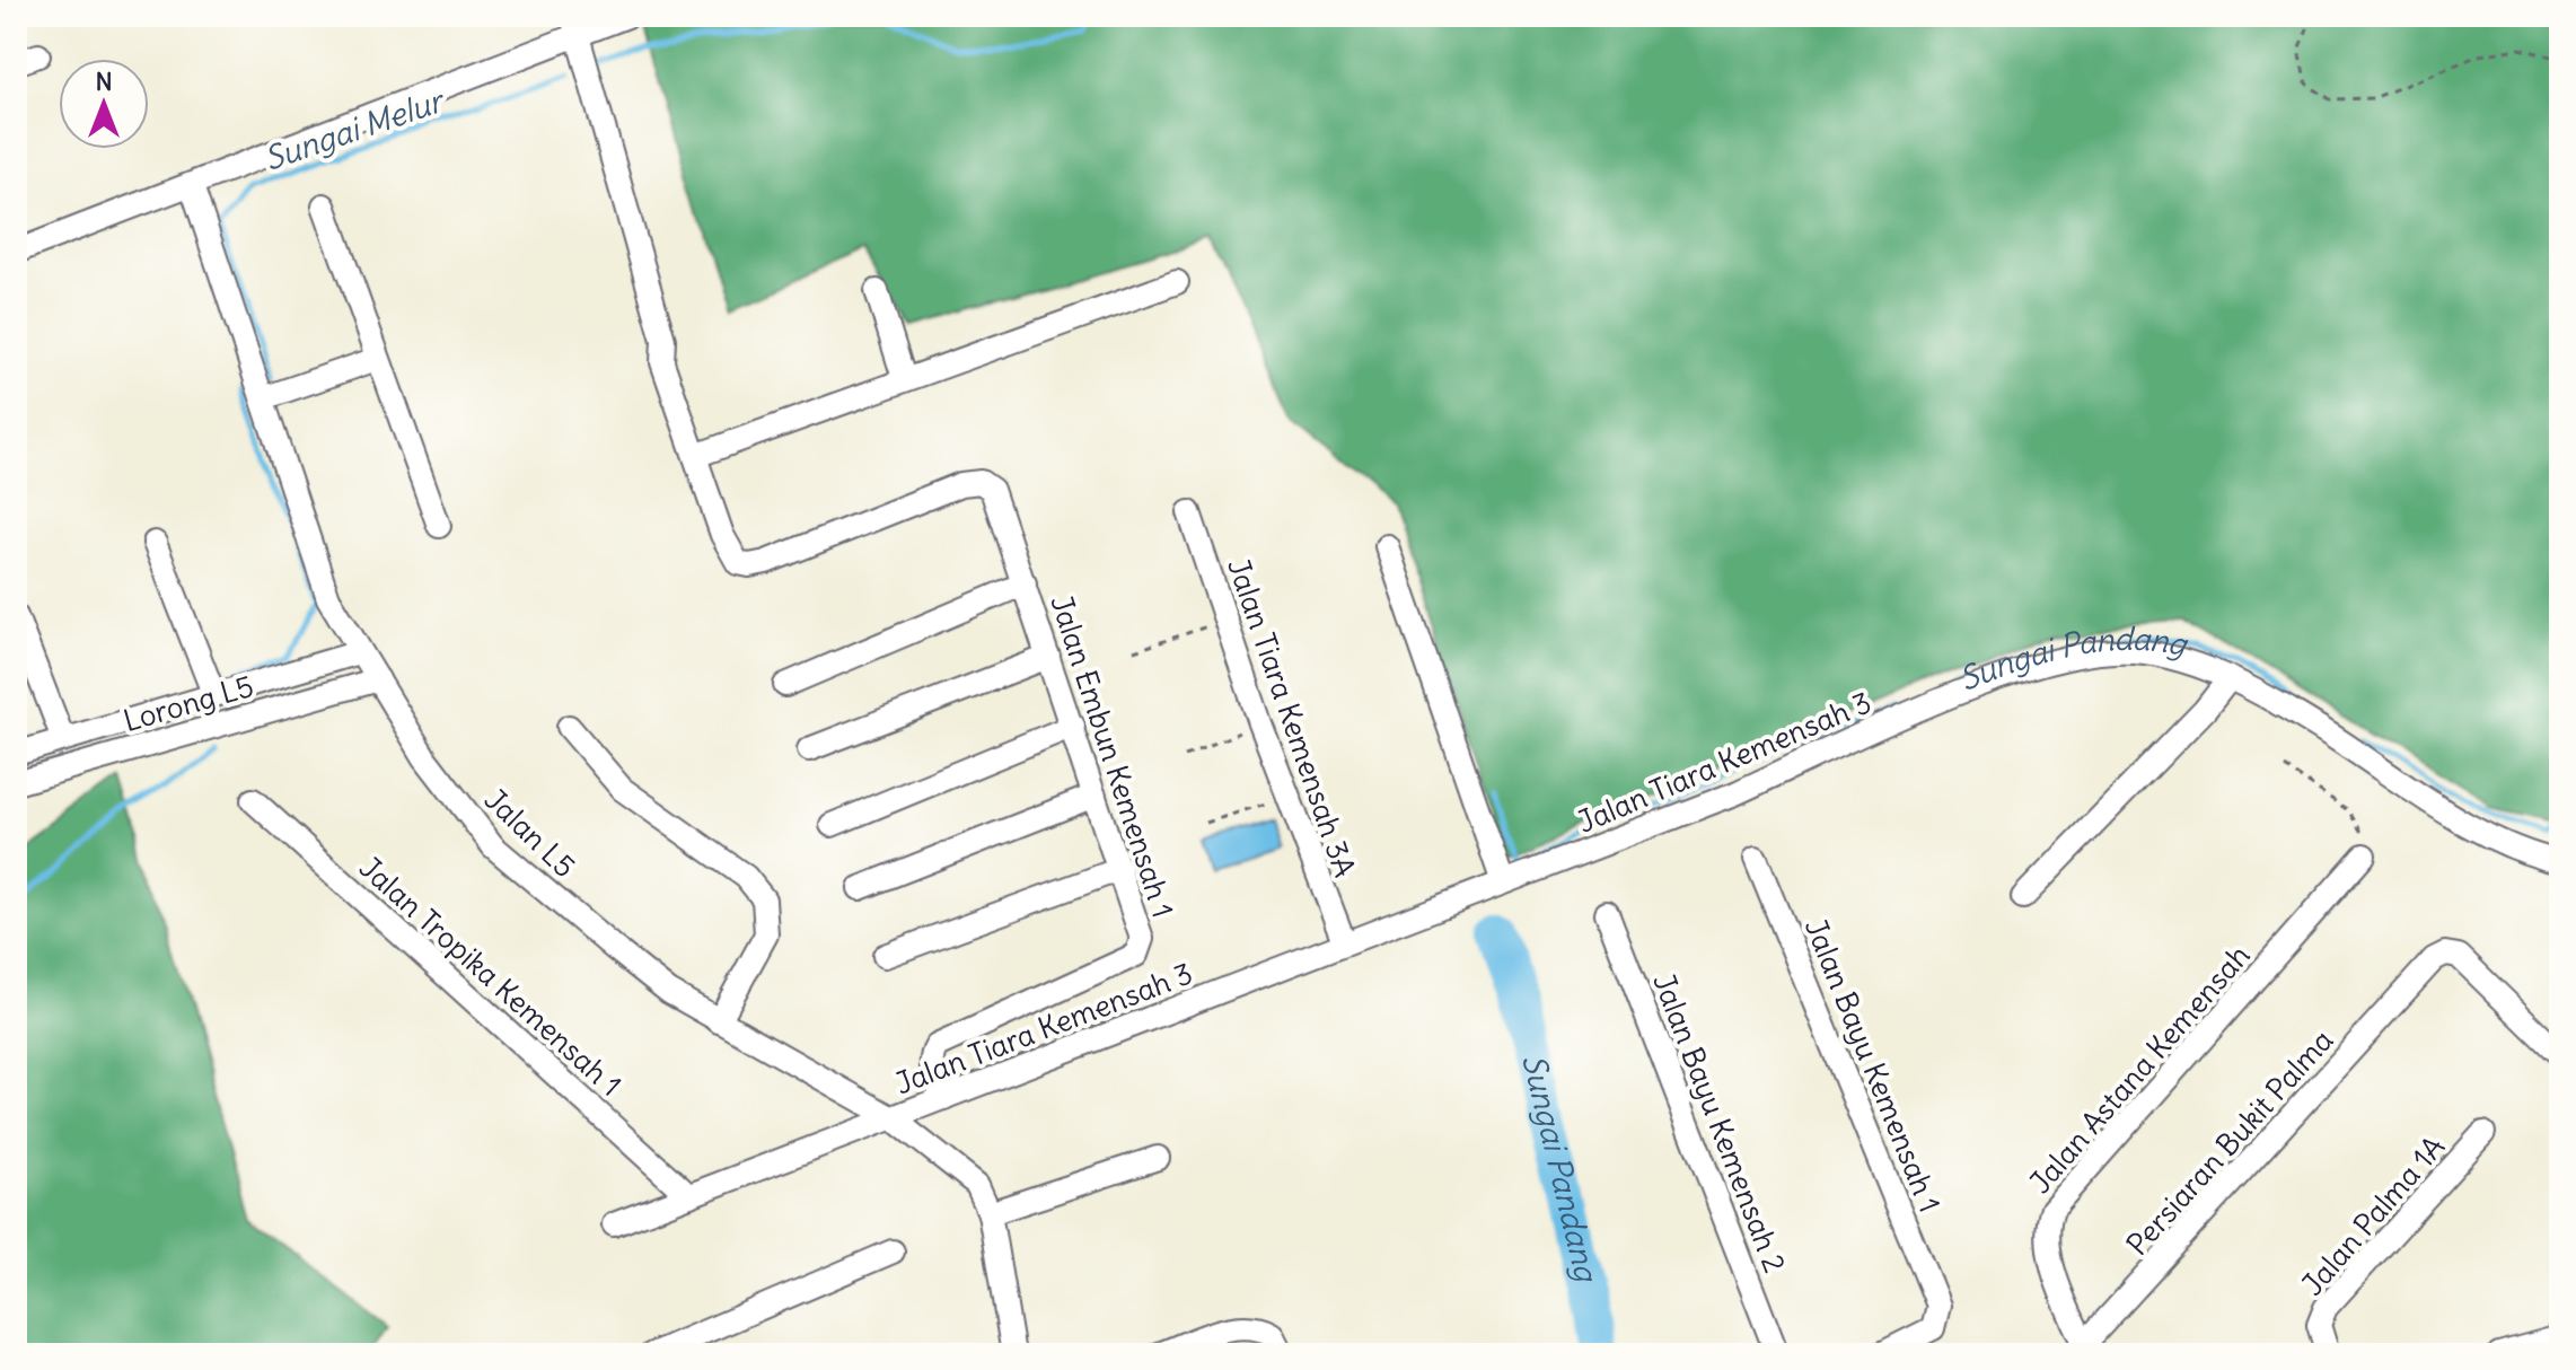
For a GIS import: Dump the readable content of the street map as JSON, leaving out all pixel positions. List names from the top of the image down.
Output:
{
  "streets": {
    "street": [
      "Lorong L5",
      "Jalan Tiara Kemensah 3A",
      "Jalan Embun Kemensah 1",
      "Jalan Tiara Kemensah 3",
      "Jalan L5",
      "Jalan Tropika Kemensah 1",
      "Jalan Bayu Kemensah 1",
      "Jalan Astana Kemensah",
      "Jalan Bayu Kemensah 2",
      "Persiaran Bukit Palma",
      "Jalan Palma 1A"
    ]
  },
  "crossings": [
    ["Lorong L5", "Jalan L5"],
    ["Jalan Tiara Kemensah 3A", "Jalan Tiara Kemensah 3"],
    ["Jalan Embun Kemensah 1", "Jalan Tiara Kemensah 3"],
    ["Jalan Tiara Kemensah 3", "Jalan L5"],
    ["Jalan Tiara Kemensah 3", "Jalan Tropika Kemensah 1"],
    ["Jalan Astana Kemensah", "Persiaran Bukit Palma"]
  ],
  "water": ["Sungai Melur", "Sungai Pandang"],
  "north": "top"
}
